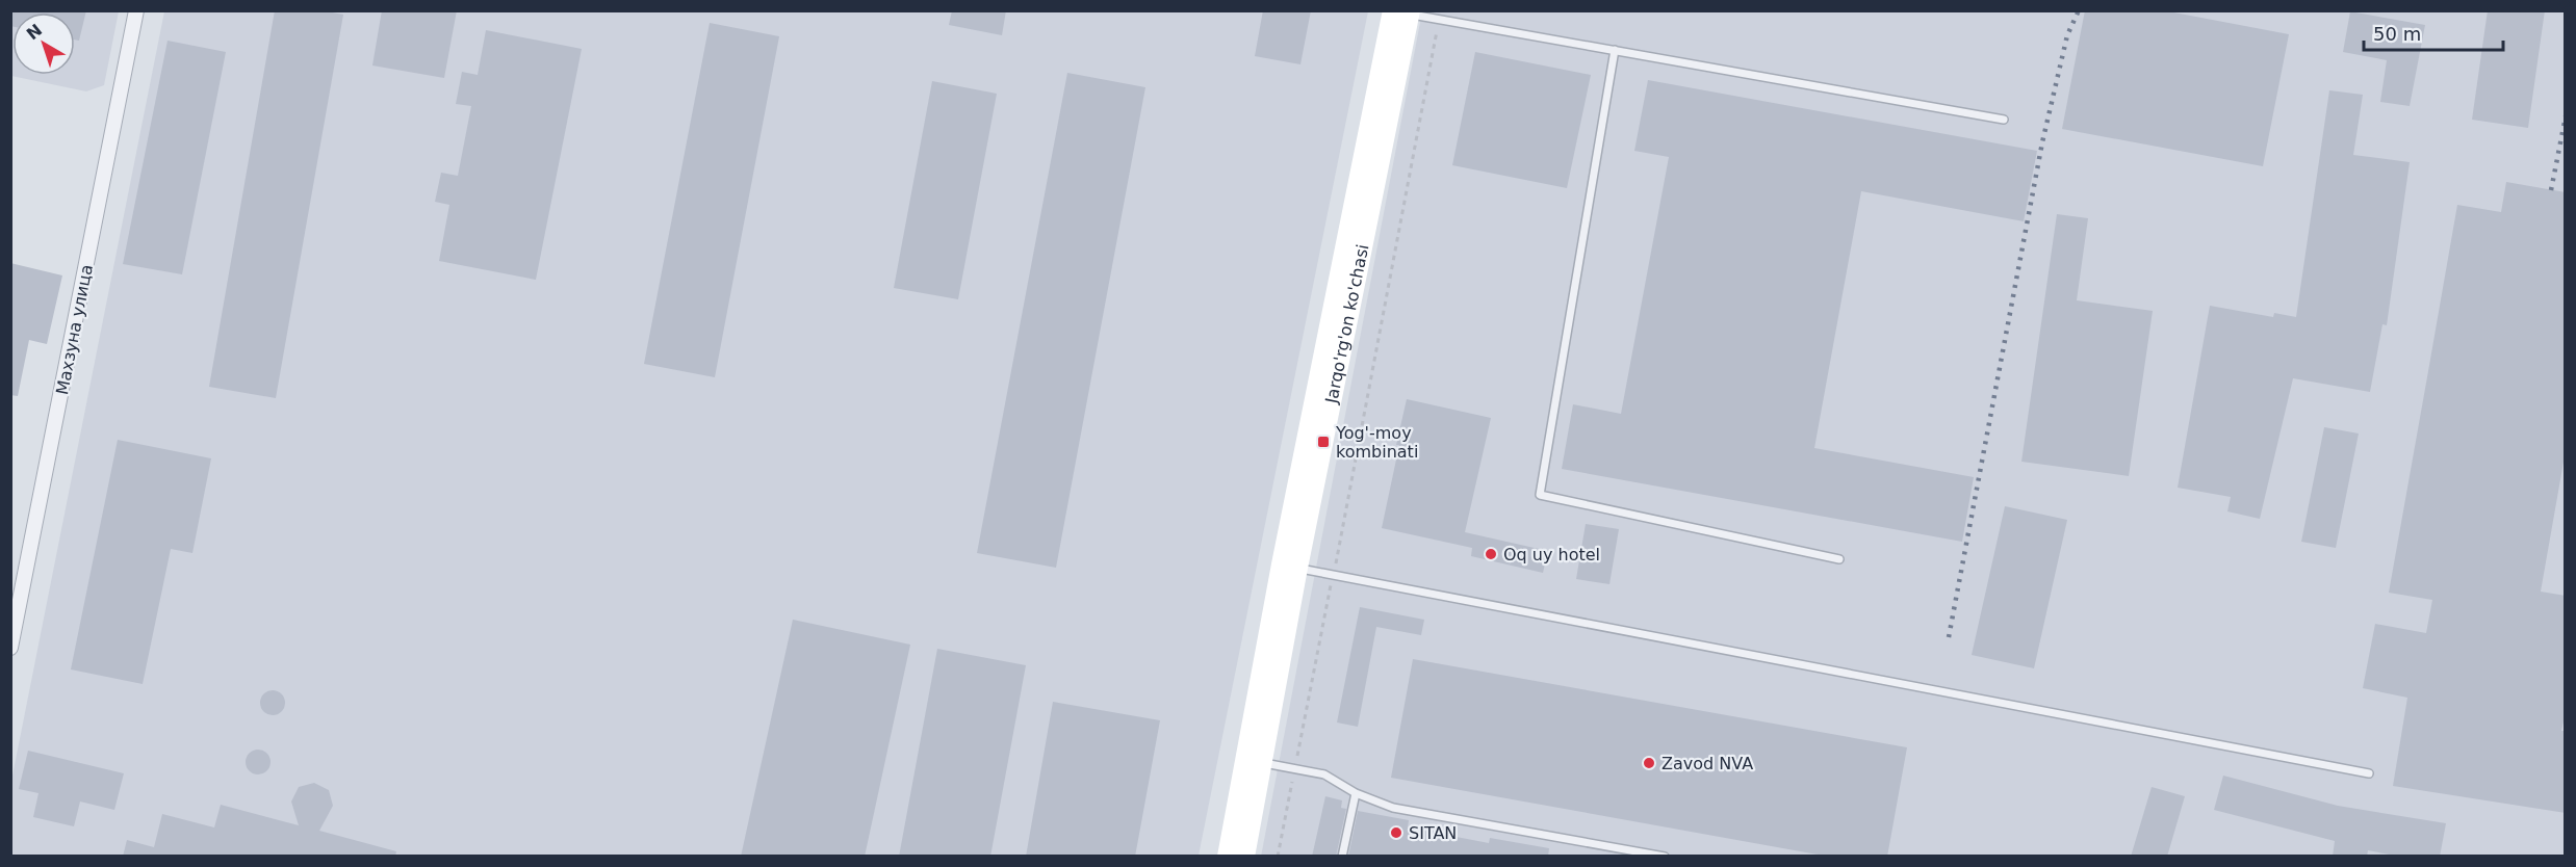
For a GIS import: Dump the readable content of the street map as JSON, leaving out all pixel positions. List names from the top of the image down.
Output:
{
  "streets": {
    "main road": ["Jarqo'rg'on ko'chasi"],
    "street": ["Махзуна улица"]
  },
  "places": {
    "transit": ["Yog'-moy kombinati"],
    "other": ["Oq uy hotel", "Zavod NVA", "SITAN"]
  },
  "scale_bar": "50 m",
  "north": "top left"
}
